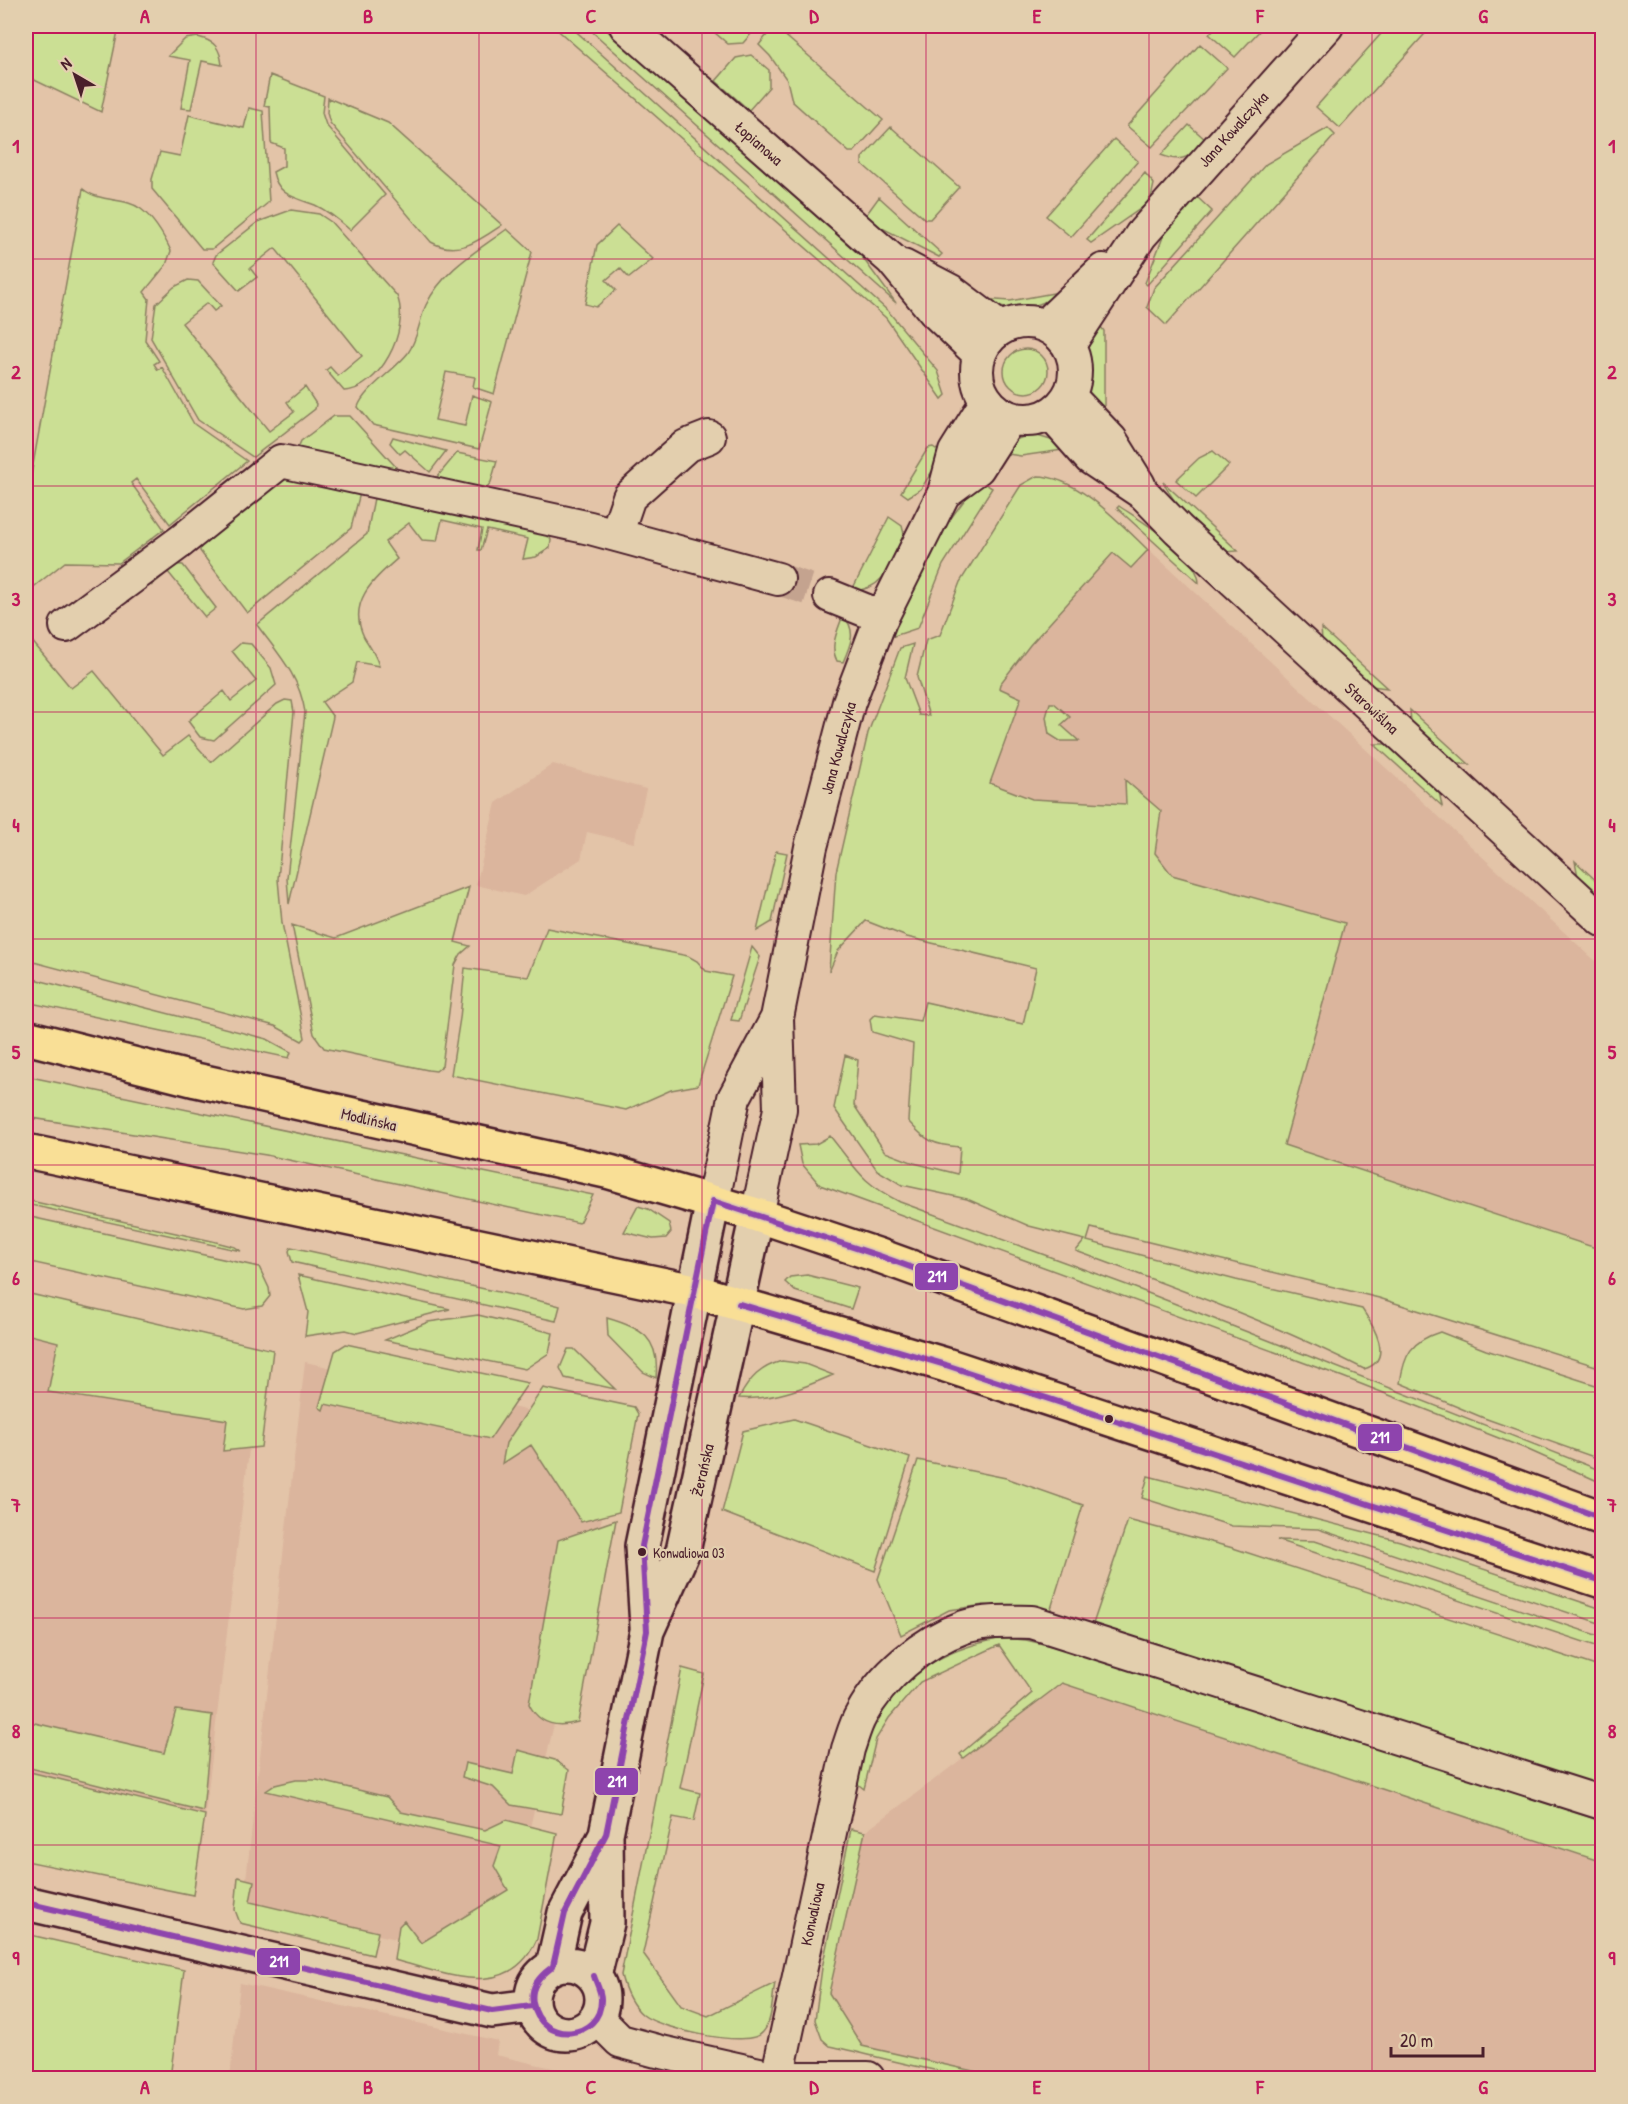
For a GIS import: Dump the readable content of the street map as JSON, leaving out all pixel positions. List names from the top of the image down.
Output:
{
  "streets": {
    "main road": ["Modlińska"],
    "street": [
      "Jana Kowalczyka",
      "Łopianowa",
      "Starowiślna",
      "Żerańska",
      "Konwaliowa"
    ]
  },
  "crossings": [
    ["Jana Kowalczyka", "Łopianowa"],
    ["Jana Kowalczyka", "Starowiślna"],
    ["Jana Kowalczyka", "Modlińska"],
    ["Łopianowa", "Starowiślna"]
  ],
  "places": ["Konwaliowa 03"],
  "lines": ["transit line 211"],
  "scale_bar": "20 m",
  "north": "top left",
  "grid": {
    "columns": [
      "A",
      "B",
      "C",
      "D",
      "E",
      "F",
      "G"
    ],
    "rows": [
      "1",
      "2",
      "3",
      "4",
      "5",
      "6",
      "7",
      "8",
      "9"
    ]
  }
}
